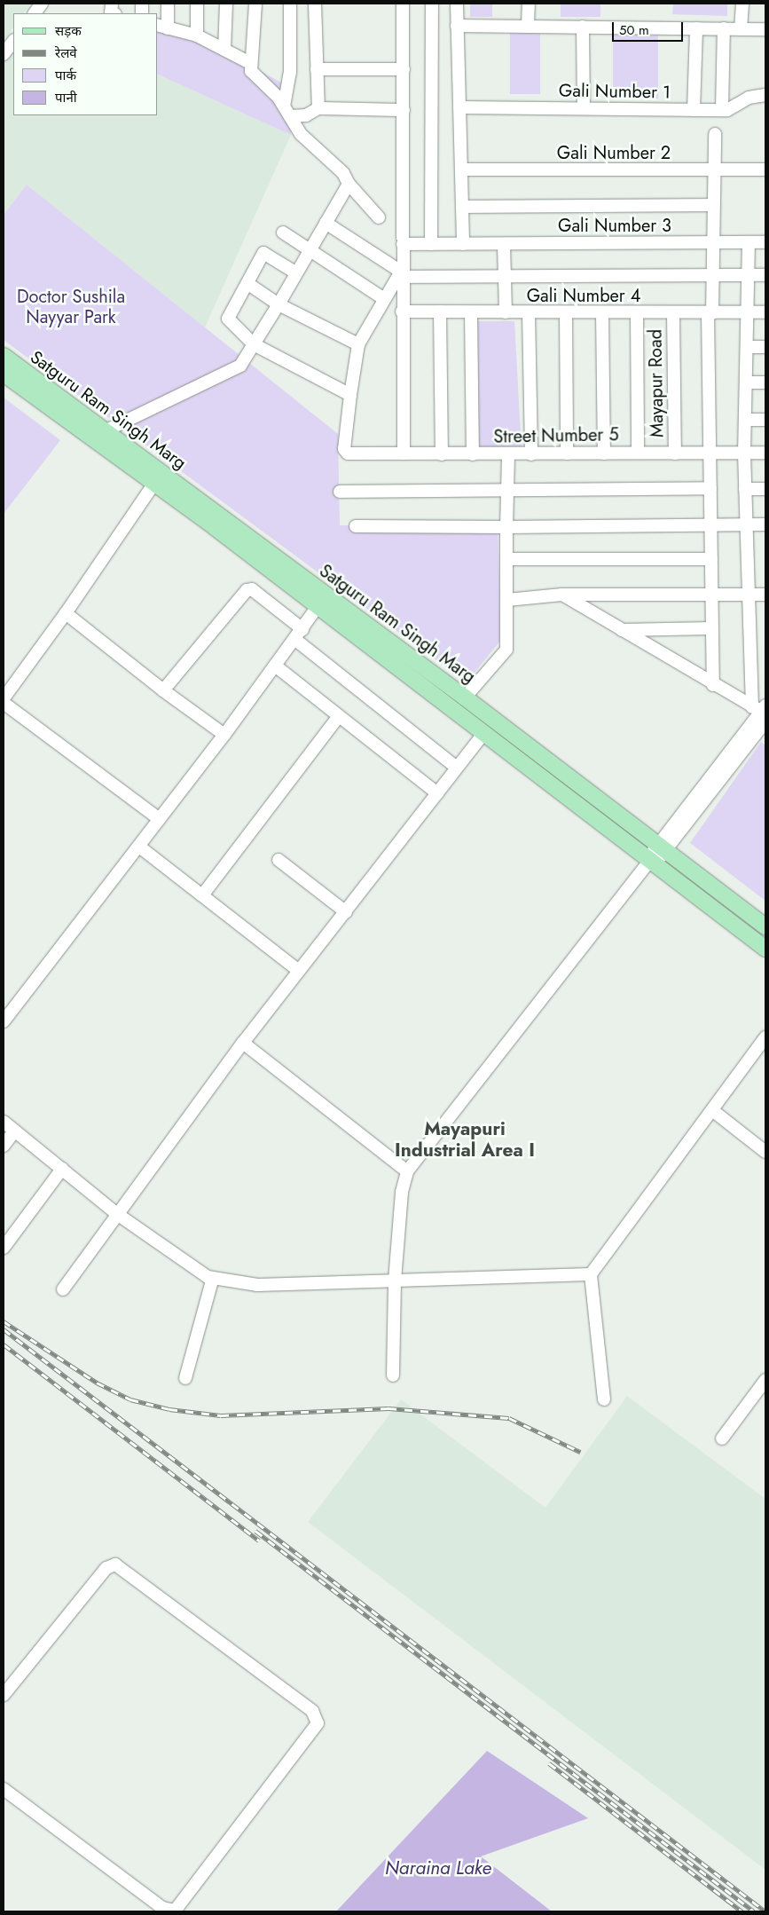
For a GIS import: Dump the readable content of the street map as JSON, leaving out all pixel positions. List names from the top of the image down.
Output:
{
  "streets": {
    "main road": ["Satguru Ram Singh Marg"],
    "street": [
      "Gali Number 1",
      "Gali Number 2",
      "Gali Number 3",
      "Gali Number 4",
      "Mayapur Road",
      "Street Number 5"
    ]
  },
  "crossings": [
    ["Gali Number 4", "Mayapur Road"],
    ["Mayapur Road", "Street Number 5"]
  ],
  "districts": ["Mayapuri Industrial Area I"],
  "water": ["Naraina Lake"],
  "parks": ["Doctor Sushila Nayyar Park"],
  "legend": [
    "सड़क",
    "रेलवे",
    "पार्क",
    "पानी"
  ],
  "scale_bar": "50 m"
}
